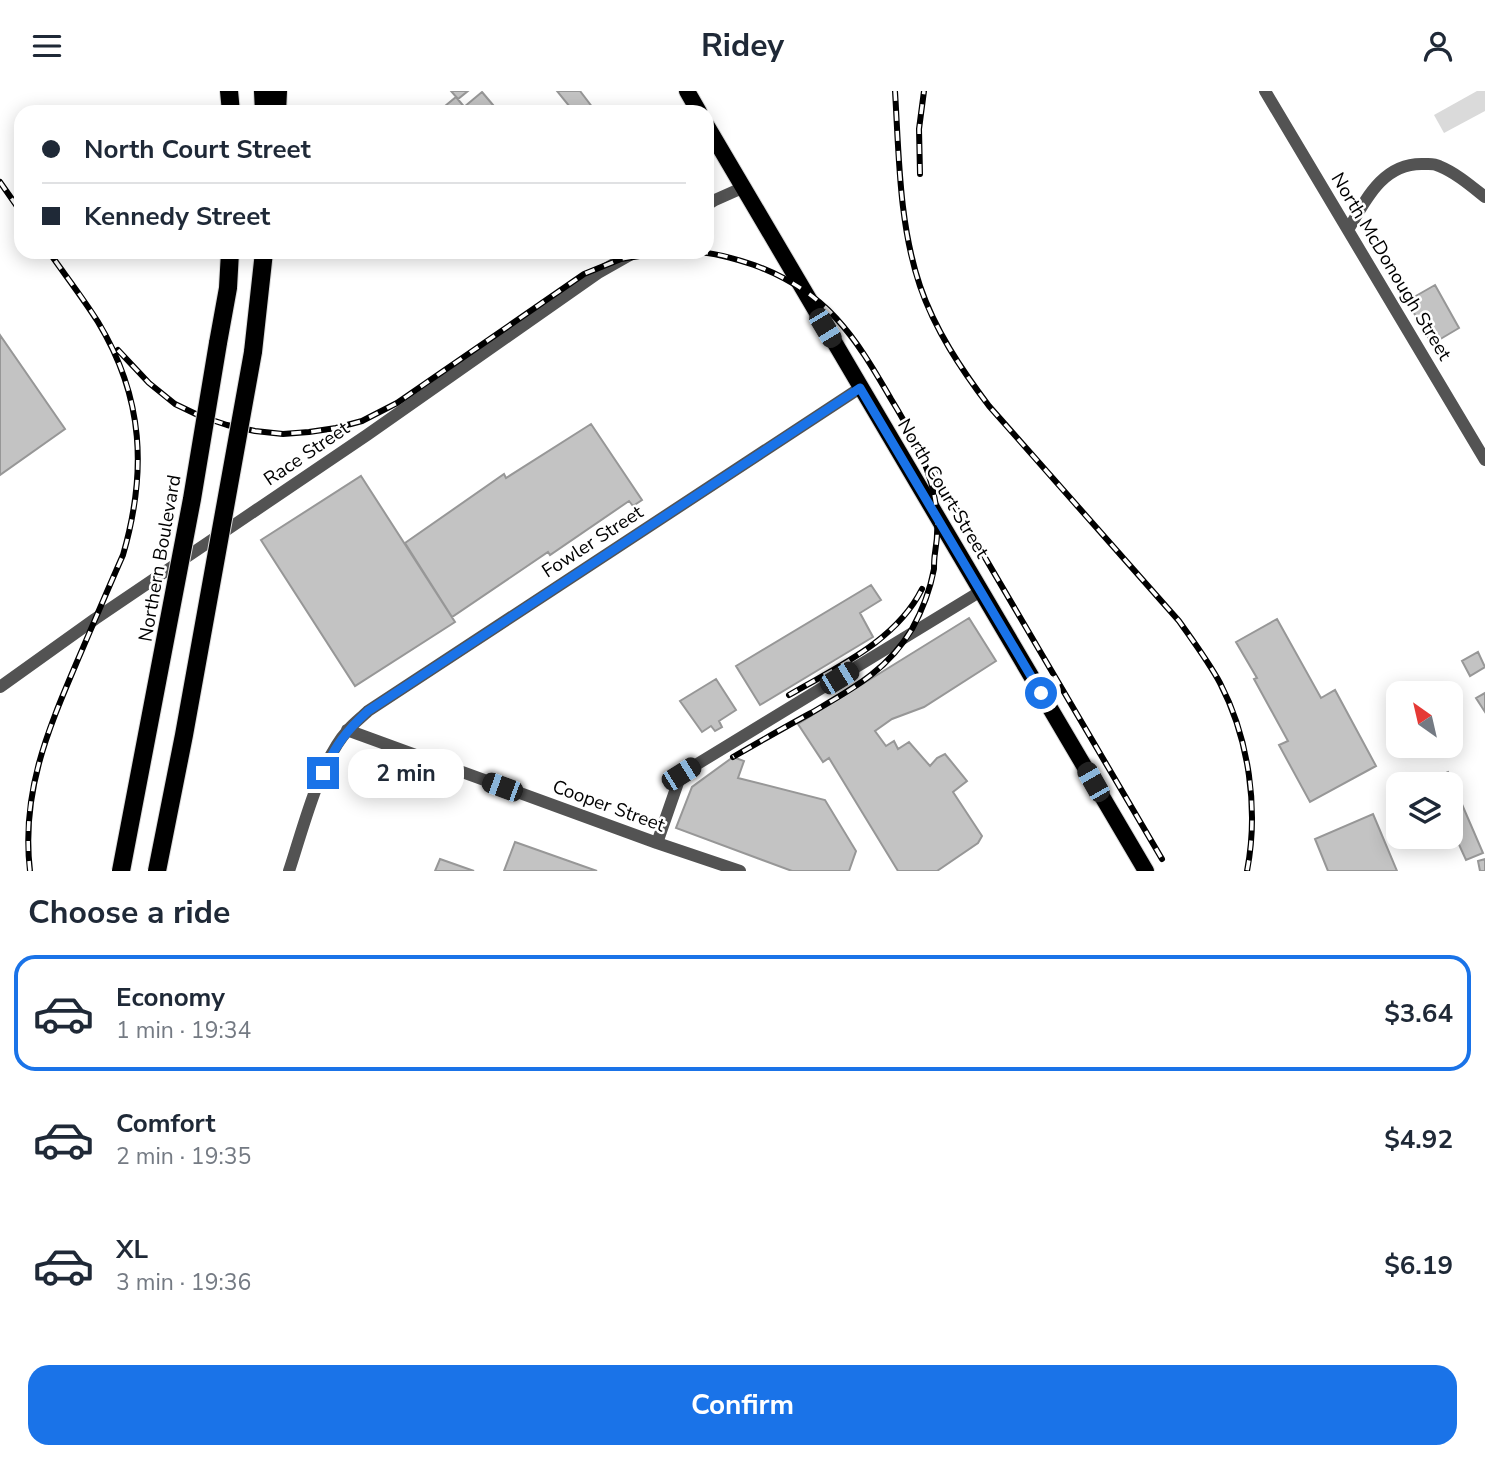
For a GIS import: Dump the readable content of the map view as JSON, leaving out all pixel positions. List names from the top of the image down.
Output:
{
  "streets": {
    "highway": ["Northern Boulevard"],
    "main road": ["North Court Street"],
    "street": [
      "North McDonough Street",
      "Race Street",
      "Fowler Street",
      "Cooper Street"
    ]
  },
  "crossings": [
    ["North Court Street", "Fowler Street"],
    ["Fowler Street", "Cooper Street"]
  ],
  "north": "top left",
  "page": {
    "header": "Ridey",
    "banner": ["North Court Street", "Kennedy Street"],
    "bubble": "2 min",
    "heading": "Choose a ride",
    "list": [
      {
        "name": "Economy",
        "note": "1 min · 19:34",
        "value": "$3.64"
      },
      {
        "name": "Comfort",
        "note": "2 min · 19:35",
        "value": "$4.92"
      },
      {
        "name": "XL",
        "note": "3 min · 19:36",
        "value": "$6.19"
      }
    ],
    "buttons": "Confirm"
  }
}
